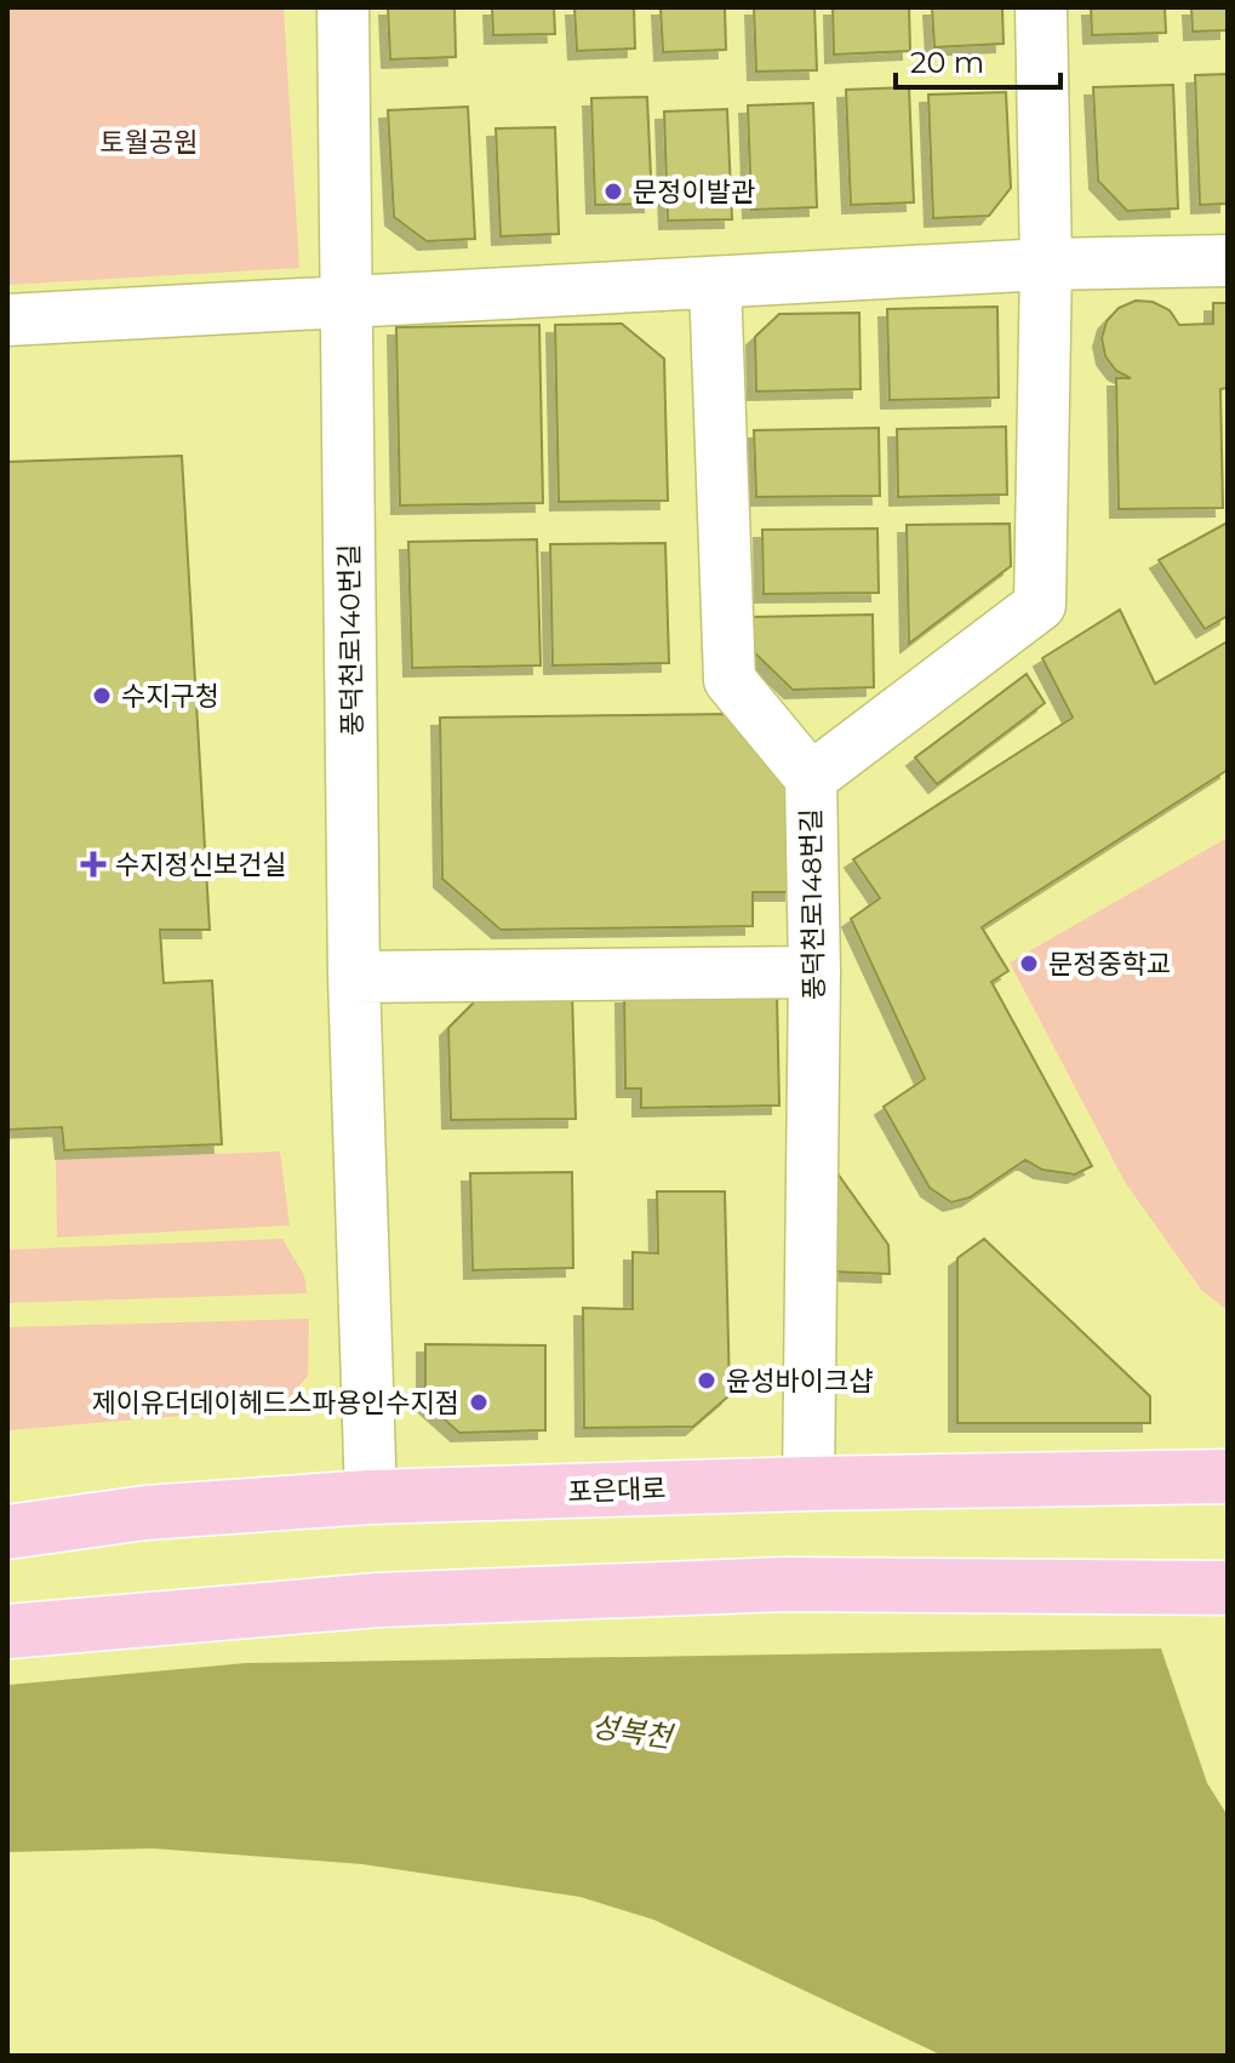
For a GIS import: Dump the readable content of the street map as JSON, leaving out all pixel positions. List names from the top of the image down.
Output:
{
  "streets": {
    "main road": ["포은대로"],
    "street": ["풍덕천로140번길", "풍덕천로148번길"]
  },
  "crossings": [
    ["풍덕천로140번길", "포은대로"],
    ["풍덕천로148번길", "포은대로"]
  ],
  "water": ["성복천"],
  "parks": ["토월공원"],
  "places": {
    "other": [
      "문정이발관",
      "수지구청",
      "문정중학교",
      "윤성바이크샵",
      "제이유더데이헤드스파용인수지점"
    ],
    "health": ["수지정신보건실"]
  },
  "scale_bar": "20 m"
}
